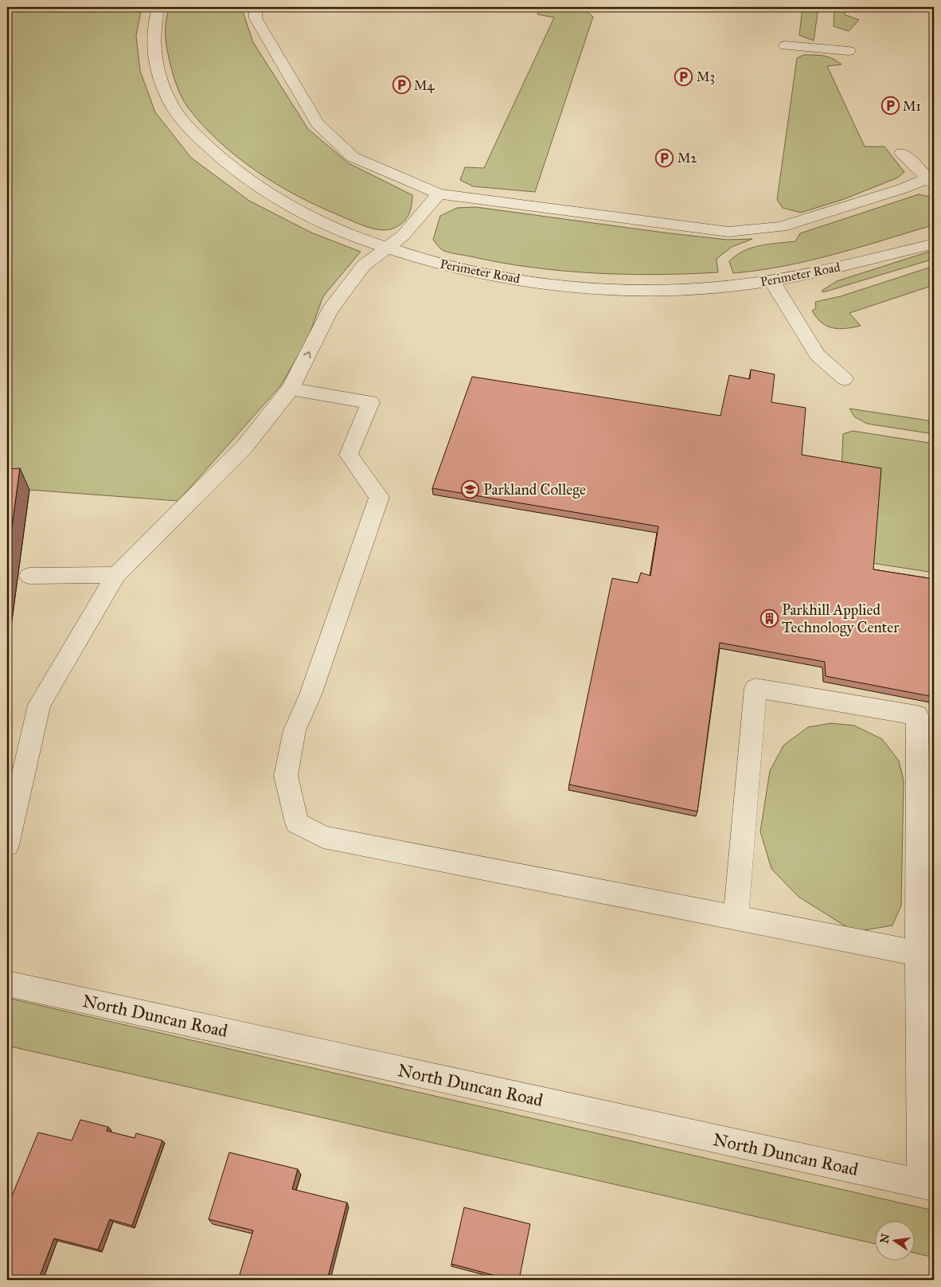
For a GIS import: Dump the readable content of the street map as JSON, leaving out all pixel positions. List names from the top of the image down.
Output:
{
  "streets": {
    "street": ["Perimeter Road", "North Duncan Road"]
  },
  "places": {
    "parking": [
      "M3",
      "M4",
      "M1",
      "M2"
    ],
    "school or university": ["Parkland College"],
    "building": ["Parkhill Applied Technology Center"]
  },
  "north": "left"
}
